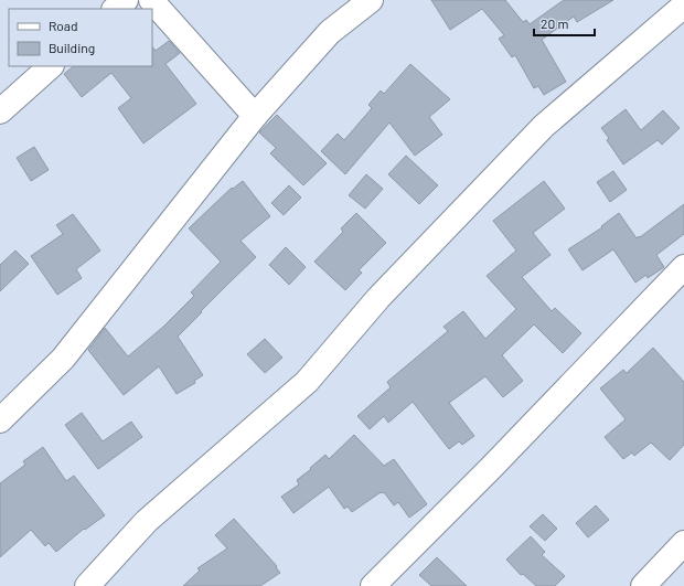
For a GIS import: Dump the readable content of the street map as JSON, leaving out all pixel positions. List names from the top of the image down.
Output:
{
  "legend": ["Road", "Building"],
  "scale_bar": "20 m"
}
